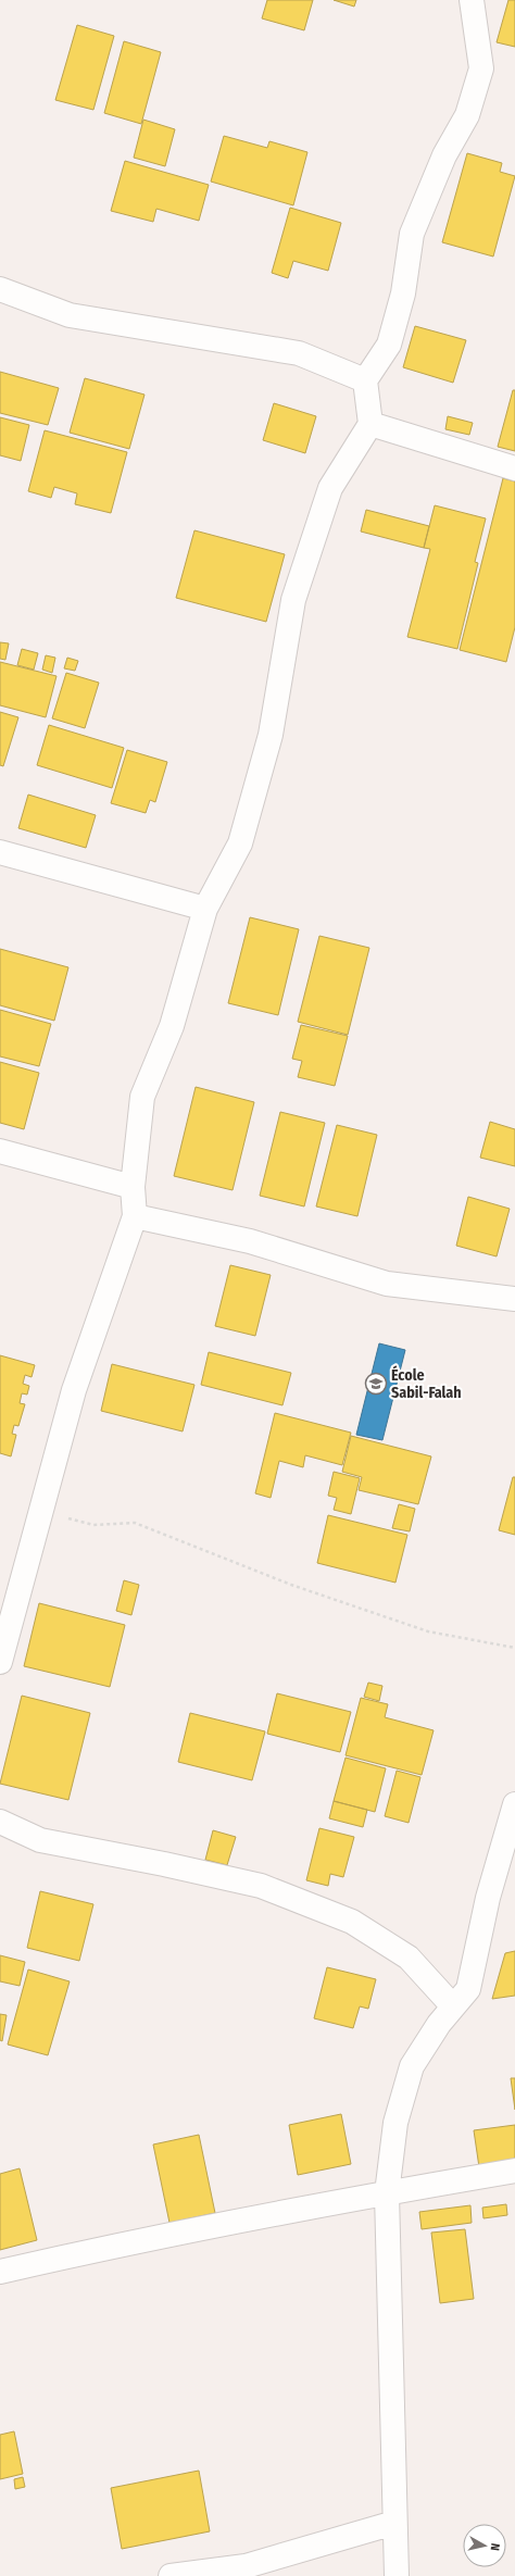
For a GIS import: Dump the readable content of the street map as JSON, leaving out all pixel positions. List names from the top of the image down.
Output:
{
  "places": {
    "school or university": ["École Sabil-Falah"]
  },
  "north": "right"
}
